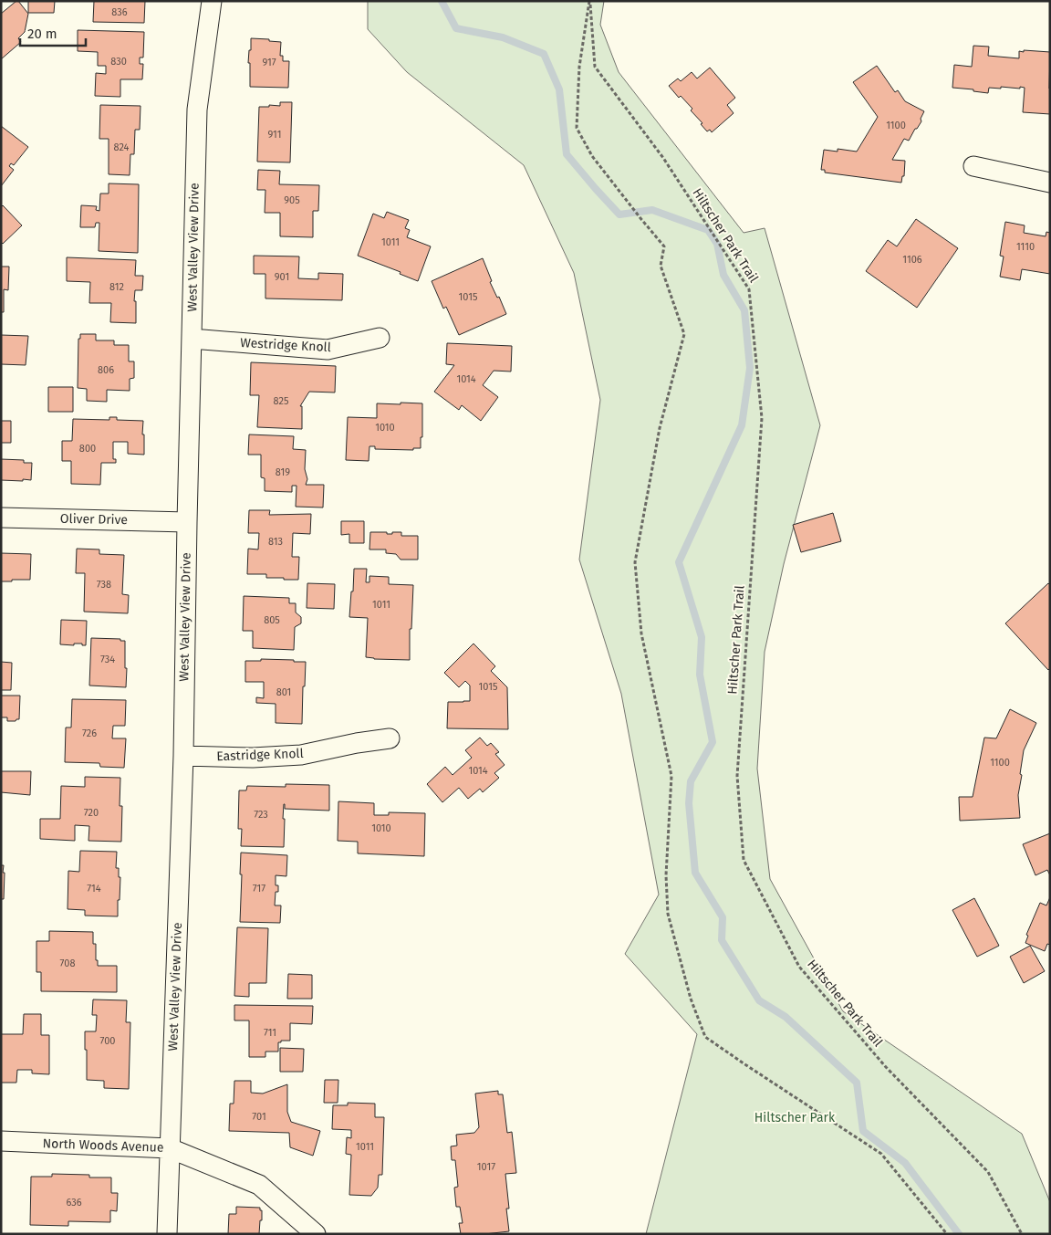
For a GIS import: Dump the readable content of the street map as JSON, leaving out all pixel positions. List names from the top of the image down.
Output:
{
  "streets": {
    "street": [
      "West Valley View Drive",
      "Westridge Knoll",
      "Oliver Drive",
      "Eastridge Knoll",
      "North Woods Avenue"
    ],
    "path": ["Hiltscher Park Trail"]
  },
  "crossings": [
    ["West Valley View Drive", "Westridge Knoll"],
    ["West Valley View Drive", "Oliver Drive"],
    ["West Valley View Drive", "Eastridge Knoll"],
    ["West Valley View Drive", "North Woods Avenue"]
  ],
  "parks": ["Hiltscher Park"],
  "house_numbers": [
    "836",
    "830",
    "917",
    "1100",
    "911",
    "824",
    "905",
    "1011",
    "1110",
    "1106",
    "901",
    "812",
    "1015",
    "806",
    "1014",
    "825",
    "1010",
    "800",
    "819",
    "813",
    "738",
    "1011",
    "805",
    "734",
    "1015",
    "801",
    "726",
    "1100",
    "1014",
    "720",
    "723",
    "1010",
    "714",
    "717",
    "708",
    "711",
    "700",
    "701",
    "1011",
    "1017",
    "636"
  ],
  "scale_bar": "20 m"
}
